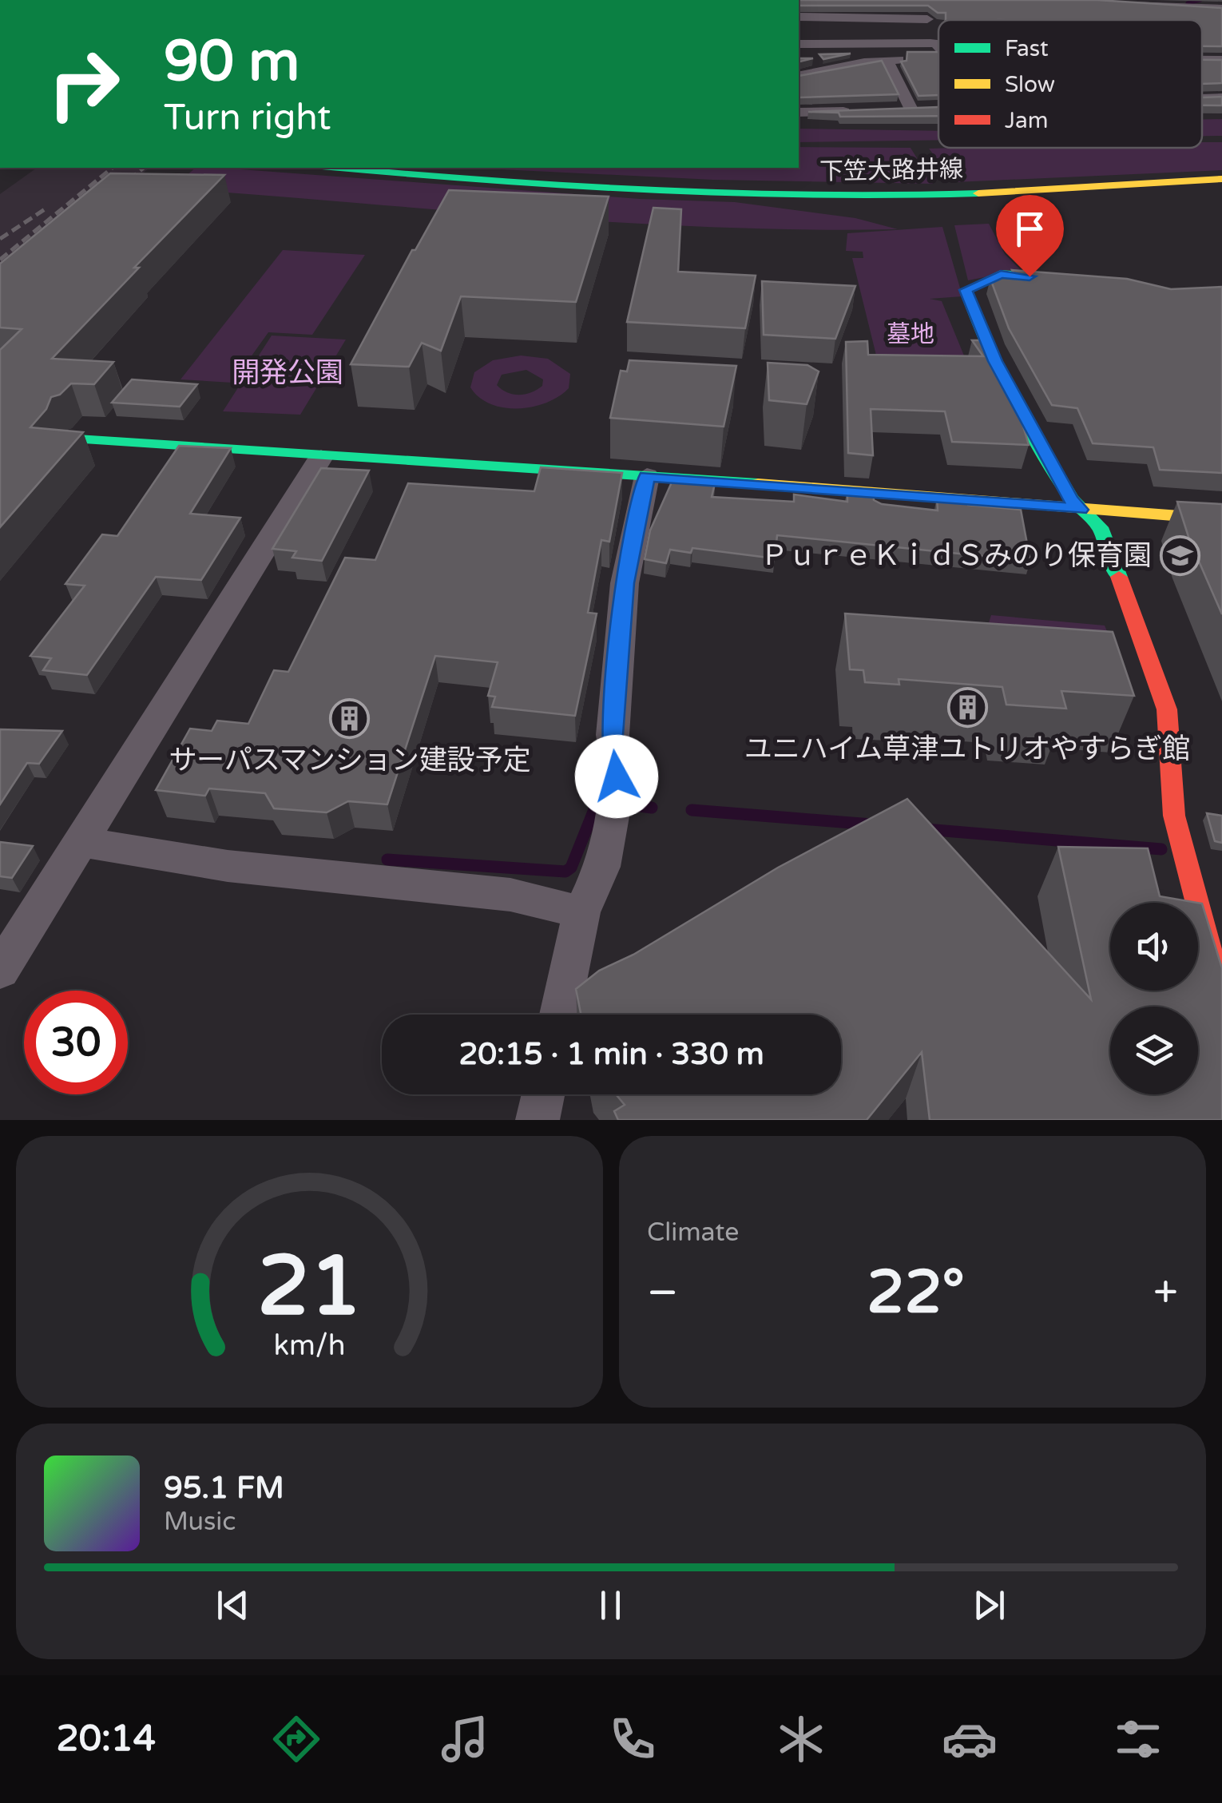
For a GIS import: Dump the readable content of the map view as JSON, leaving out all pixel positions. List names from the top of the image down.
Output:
{
  "streets": {
    "street": ["下笠大路井線"]
  },
  "parks": ["墓地", "開発公園"],
  "places": {
    "school or university": ["ＰｕｒｅＫｉｄＳみのり保育園"],
    "building": ["ユニハイム草津ユトリオやすらぎ館", "サーパスマンション建設予定"]
  },
  "legend": ["Fast", "Slow", "Jam"],
  "page": {
    "turn": ["90 m", "Turn right"],
    "limit": "30",
    "trip": "20:15 · 1 min · 330 m",
    "tile": "Climate",
    "heat": ["−", "22°", "+"],
    "song": ["95.1 FM", "Music"],
    "tabs": "20:14",
    "gauge": ["21", "km/h"]
  }
}
